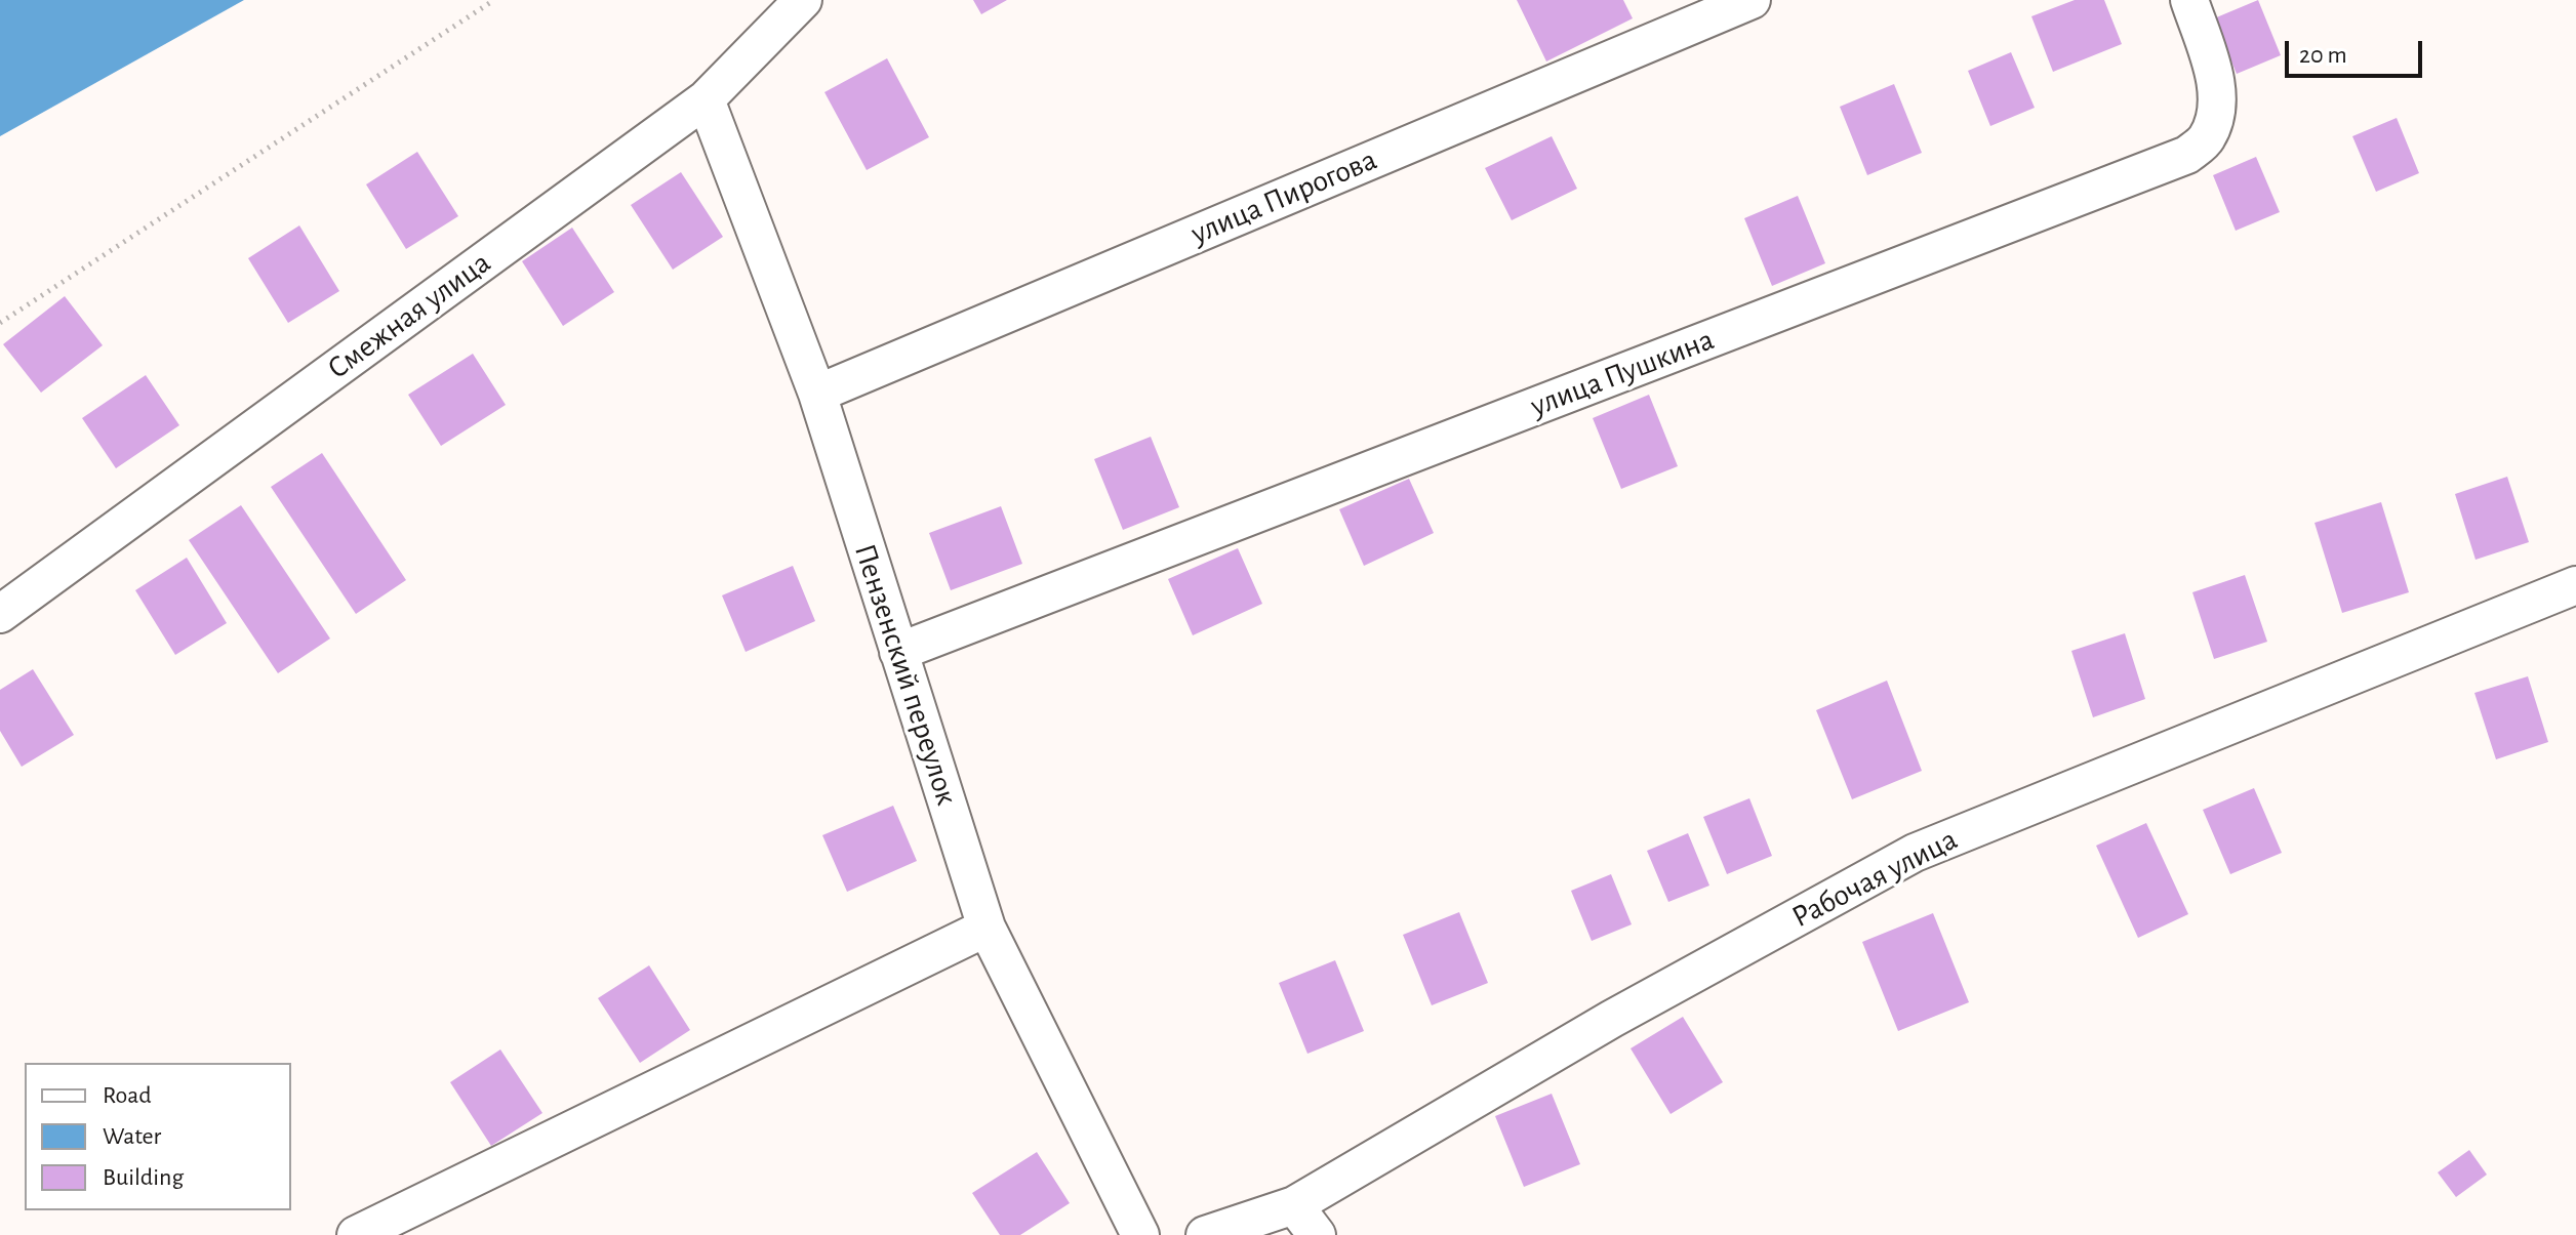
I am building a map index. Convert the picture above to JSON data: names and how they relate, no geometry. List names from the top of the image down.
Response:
{
  "streets": {
    "street": [
      "улица Пирогова",
      "Смежная улица",
      "улица Пушкина",
      "Пензенский переулок",
      "Рабочая улица"
    ]
  },
  "crossings": [
    ["улица Пирогова", "Пензенский переулок"],
    ["Смежная улица", "Пензенский переулок"],
    ["улица Пушкина", "Пензенский переулок"]
  ],
  "legend": ["Road", "Water", "Building"],
  "scale_bar": "20 m"
}
